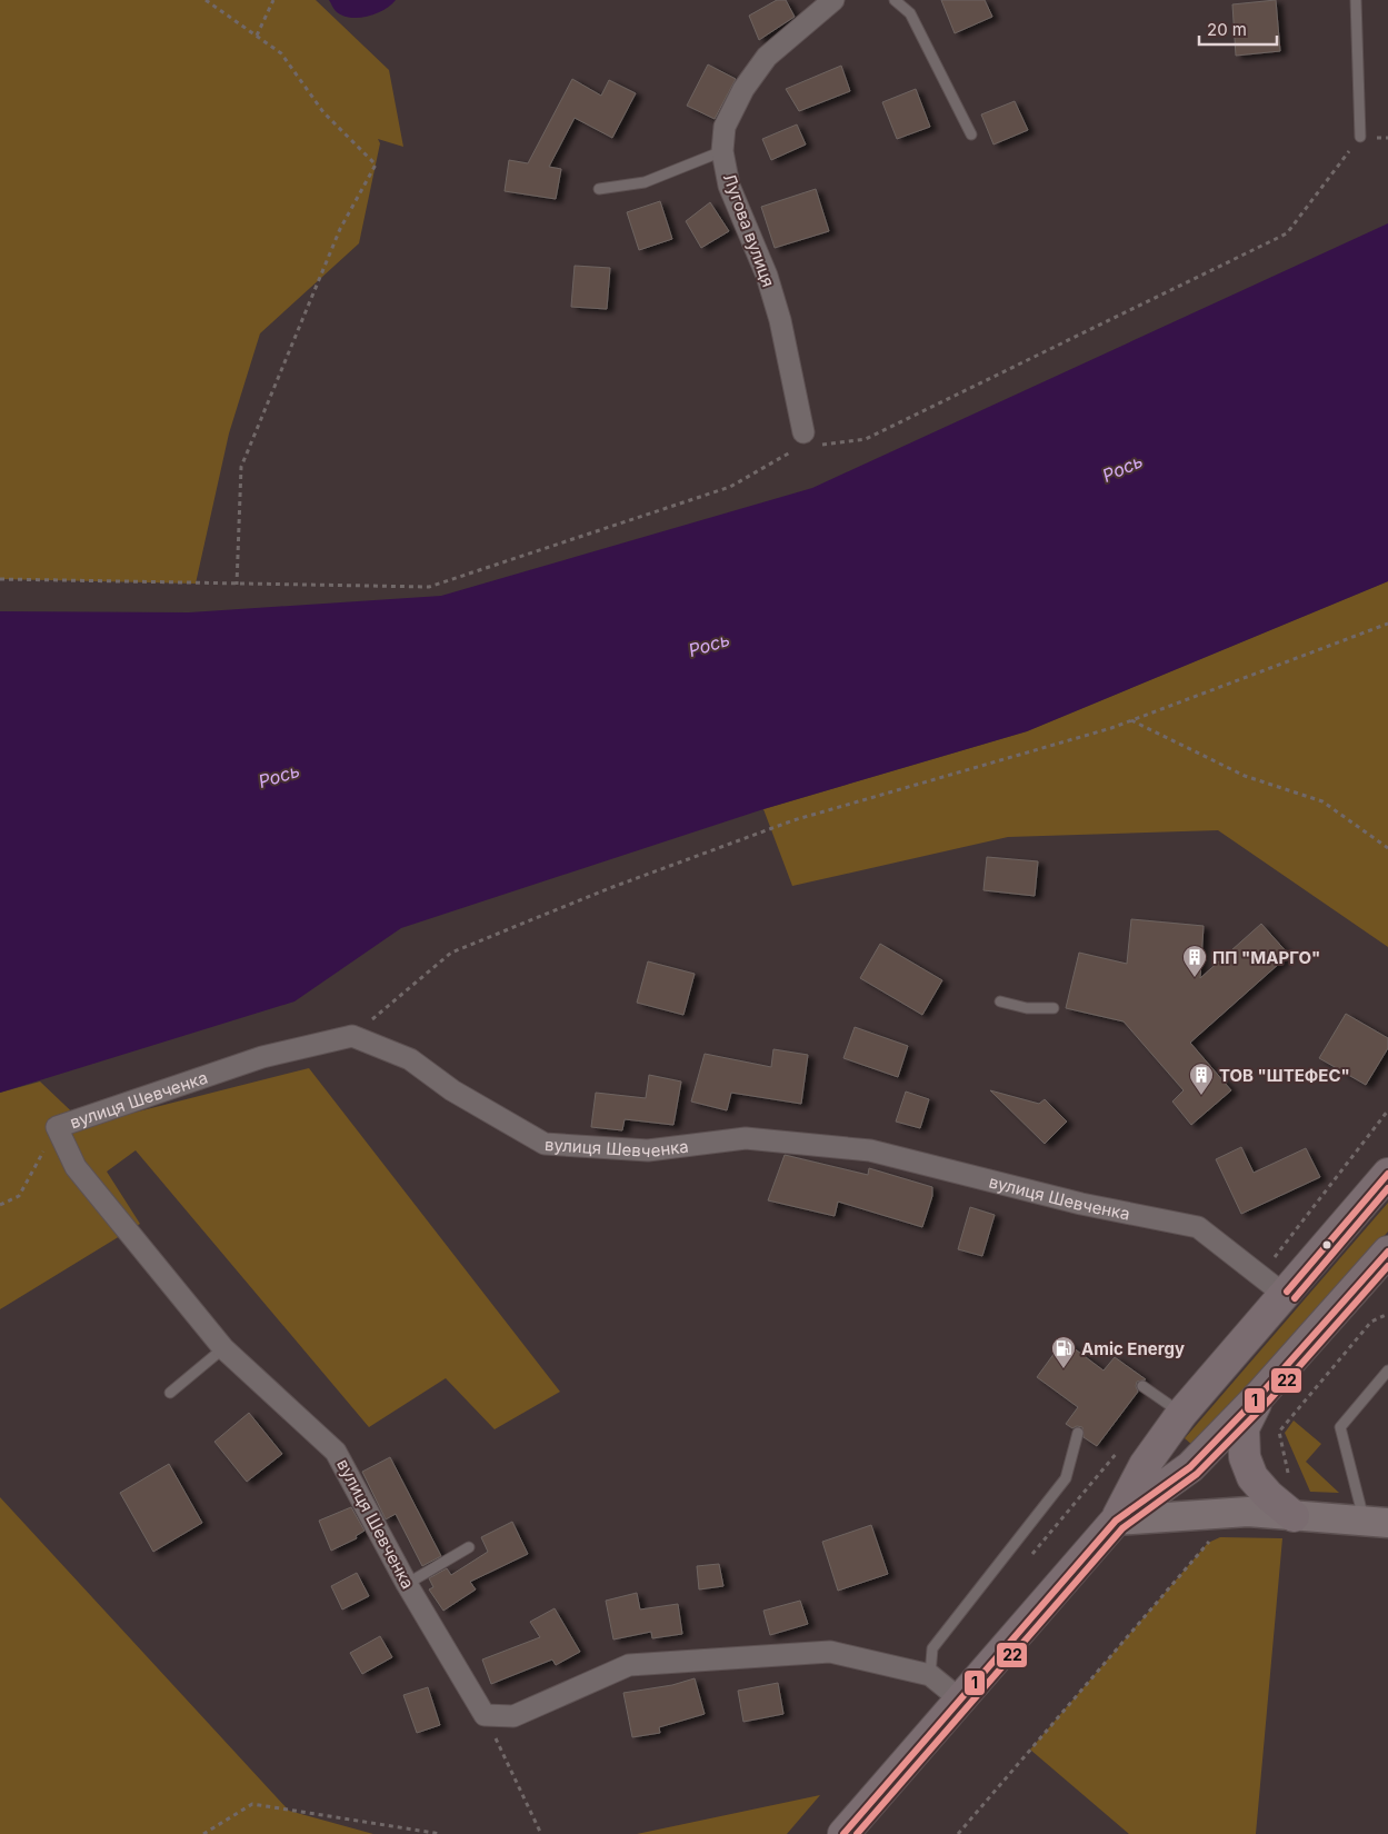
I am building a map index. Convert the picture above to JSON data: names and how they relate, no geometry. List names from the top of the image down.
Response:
{
  "streets": {
    "street": ["Лугова вулиця", "вулиця Шевченка"]
  },
  "water": ["Рось"],
  "places": {
    "building": ["ПП \"МАРГО\"", "ТОВ \"ШТЕФЕС\""],
    "fuel station": ["Amic Energy"]
  },
  "lines": ["transit line 1", "transit line 22"],
  "scale_bar": "20 m"
}
